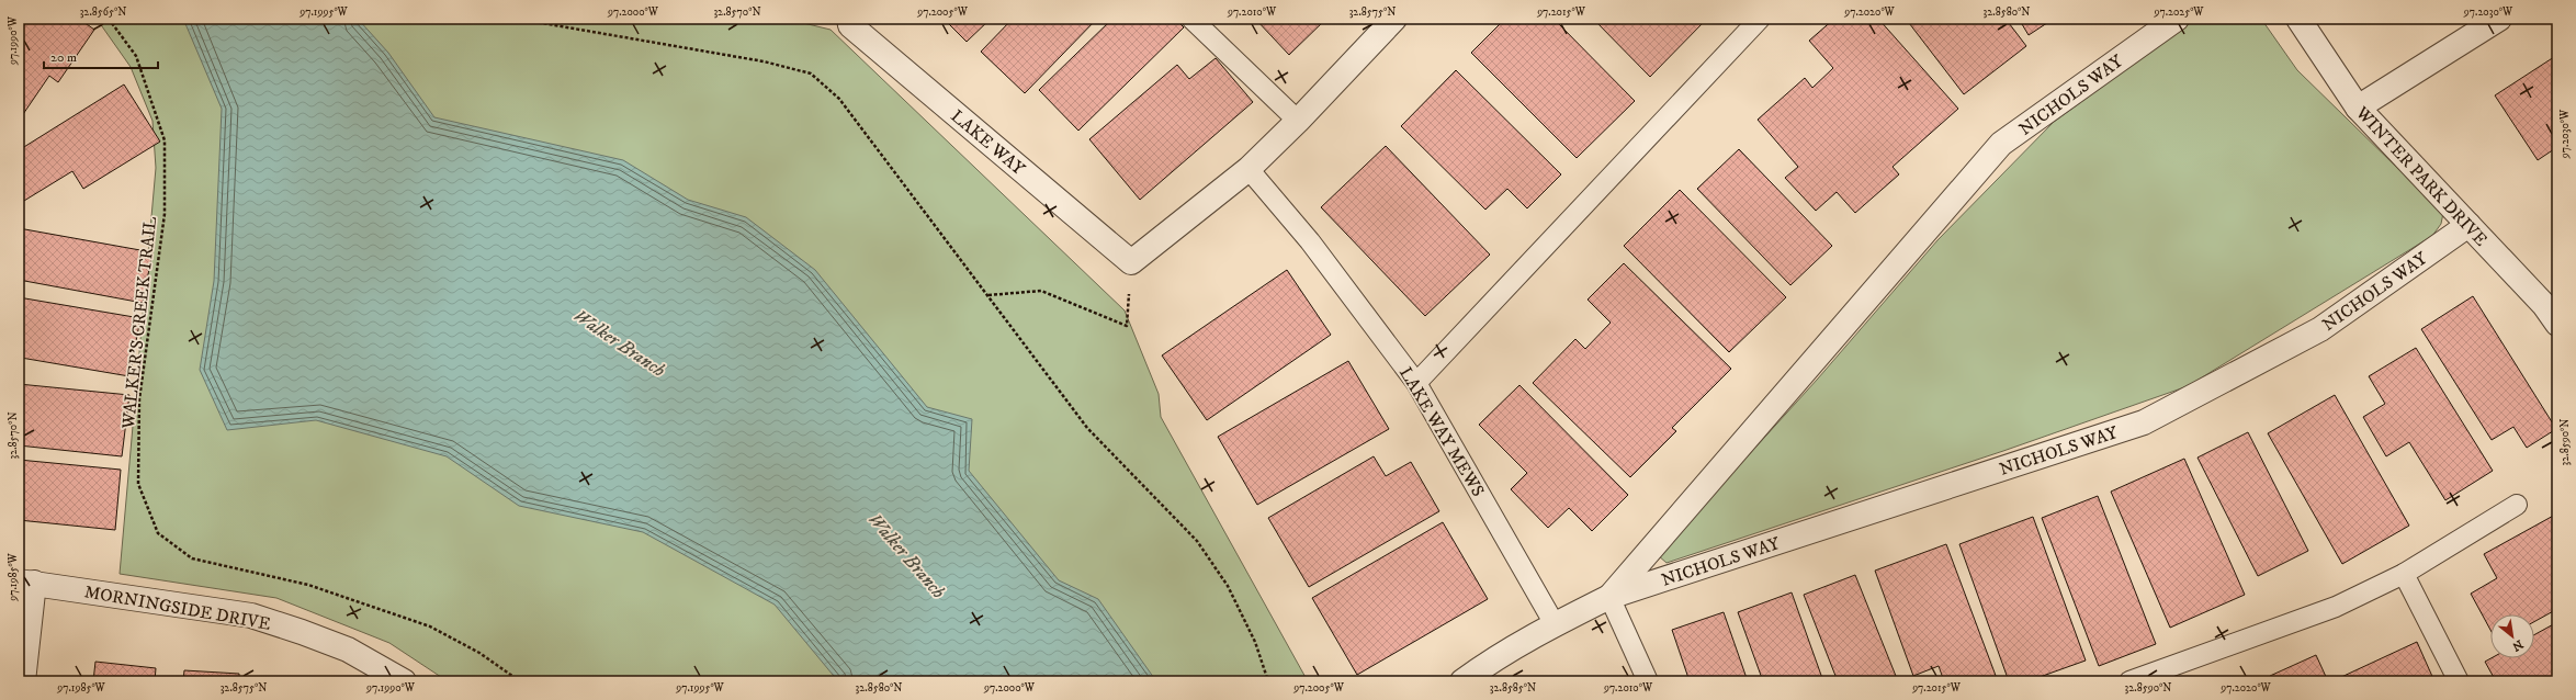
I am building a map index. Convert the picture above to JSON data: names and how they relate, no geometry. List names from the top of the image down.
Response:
{
  "streets": {
    "street": [
      "NICHOLS WAY",
      "LAKE WAY",
      "WINTER PARK DRIVE",
      "MORNINGSIDE DRIVE"
    ],
    "lane": ["LAKE WAY MEWS"],
    "path": ["WALKER'S CREEK TRAIL"]
  },
  "crossings": [
    ["NICHOLS WAY", "WINTER PARK DRIVE"],
    ["NICHOLS WAY", "LAKE WAY MEWS"]
  ],
  "water": ["Walker Branch"],
  "scale_bar": "20 m",
  "north": "bottom right",
  "coordinates": [
    "32.8565°N",
    "97.1995°W",
    "97.2000°W",
    "32.8570°N",
    "97.2005°W",
    "97.2010°W",
    "32.8575°N",
    "97.2015°W",
    "97.2020°W",
    "32.8580°N",
    "97.2025°W",
    "97.2030°W",
    "97.1990°W",
    "32.8590°N",
    "97.1985°W",
    "32.8585°N"
  ]
}
